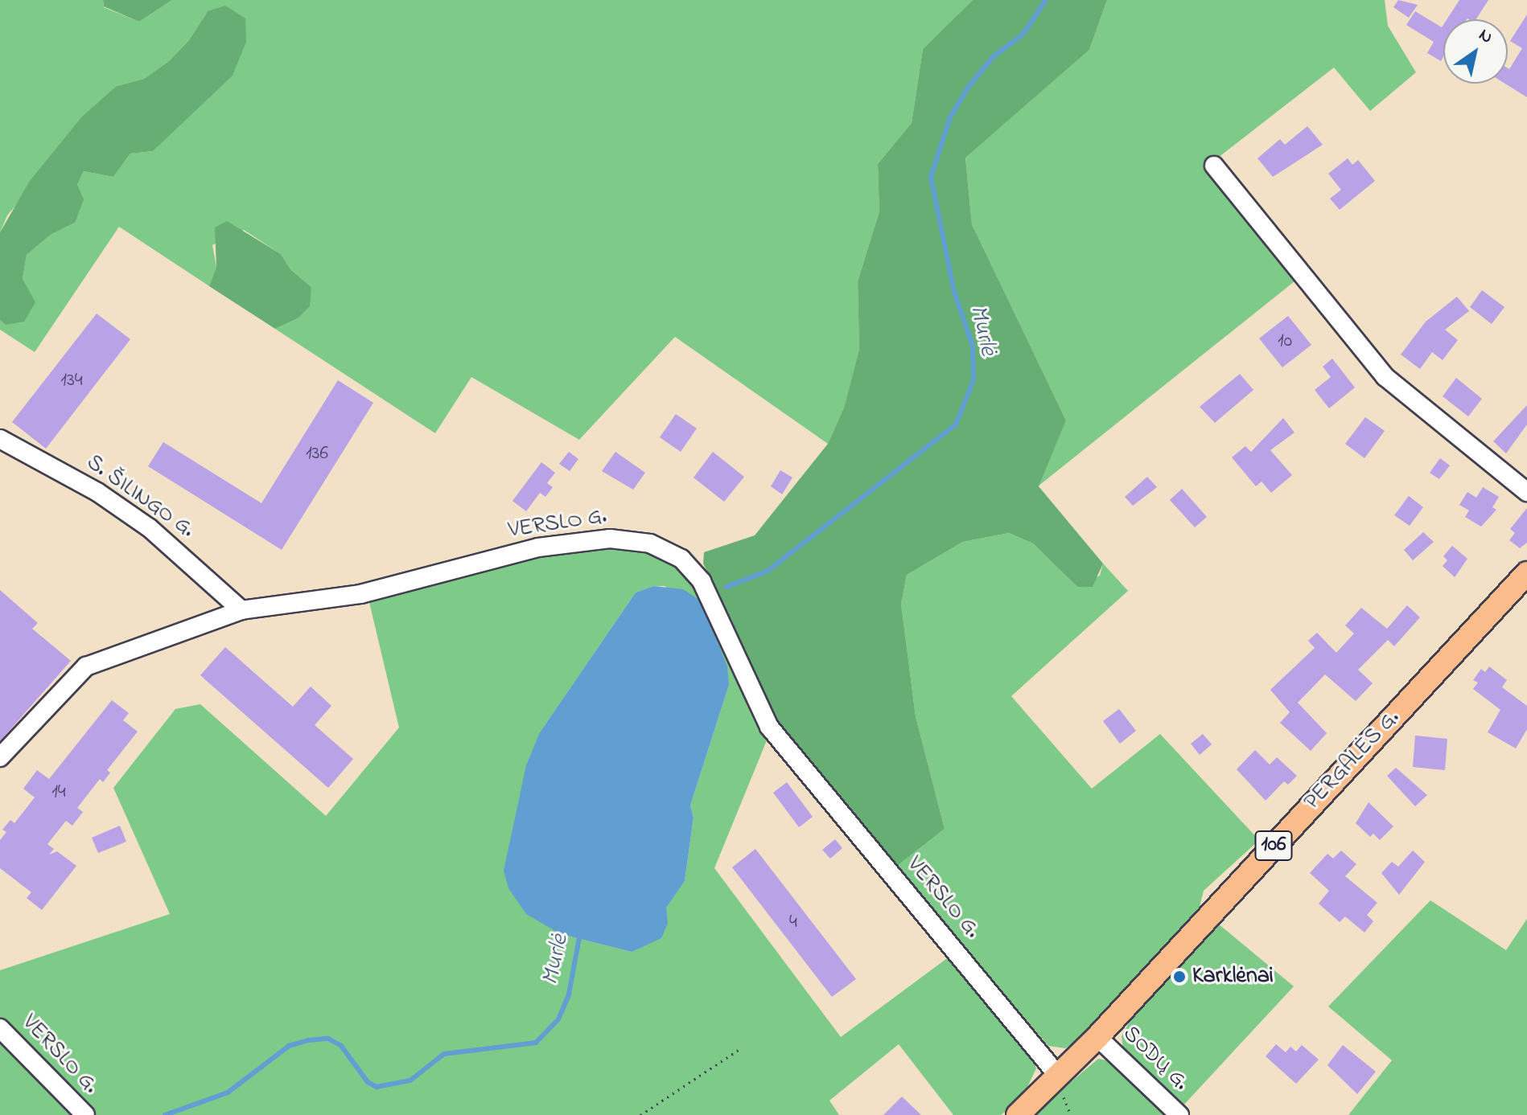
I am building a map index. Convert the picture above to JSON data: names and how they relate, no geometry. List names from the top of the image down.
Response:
{
  "streets": {
    "main road": ["PERGALĖS G.", "106"],
    "street": ["S. ŠILINGO G.", "VERSLO G.", "SODŲ G."]
  },
  "crossings": [
    ["S. ŠILINGO G.", "VERSLO G."],
    ["VERSLO G.", "PERGALĖS G."],
    ["PERGALĖS G.", "SODŲ G."]
  ],
  "water": ["Murlė"],
  "places": ["Karklėnai"],
  "house_numbers": [
    "10",
    "134",
    "136",
    "14",
    "4"
  ],
  "north": "top right"
}
